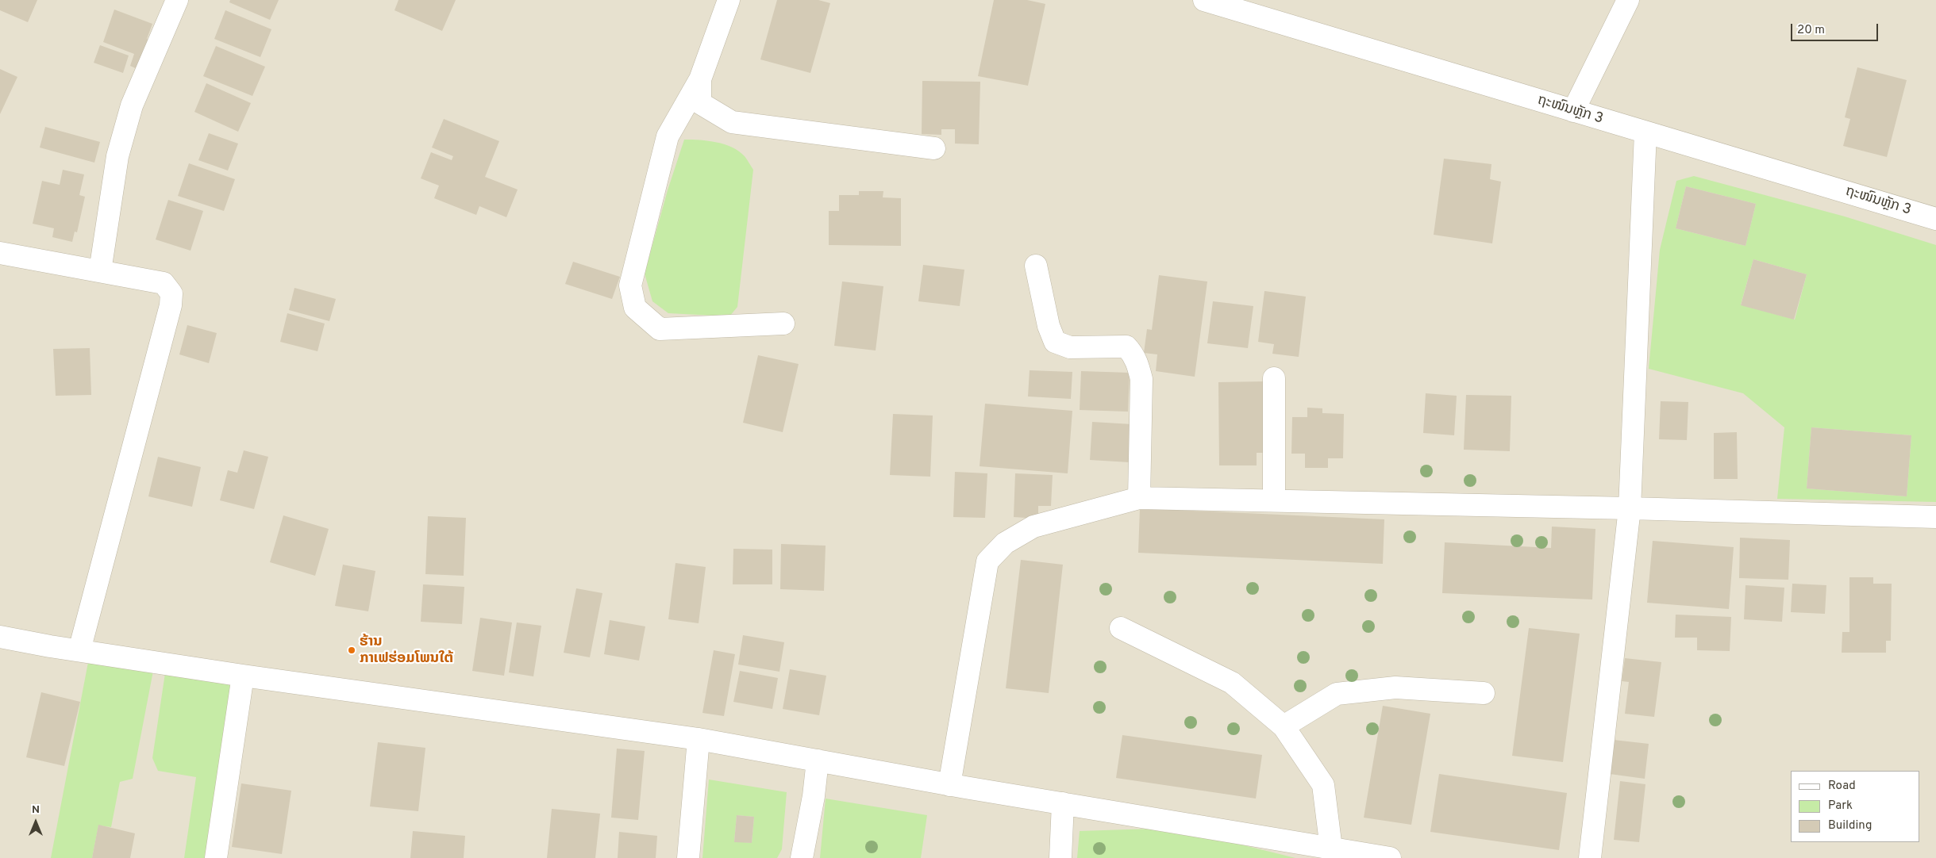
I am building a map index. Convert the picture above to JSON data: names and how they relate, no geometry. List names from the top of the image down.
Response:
{
  "streets": {
    "street": ["ຖະໜົນຫຼັກ 3"]
  },
  "places": ["ຮ້ານ ກາເຟຮ່ອມໂພນໃຕ້"],
  "legend": ["Road", "Park", "Building"],
  "scale_bar": "20 m",
  "north": "top"
}
